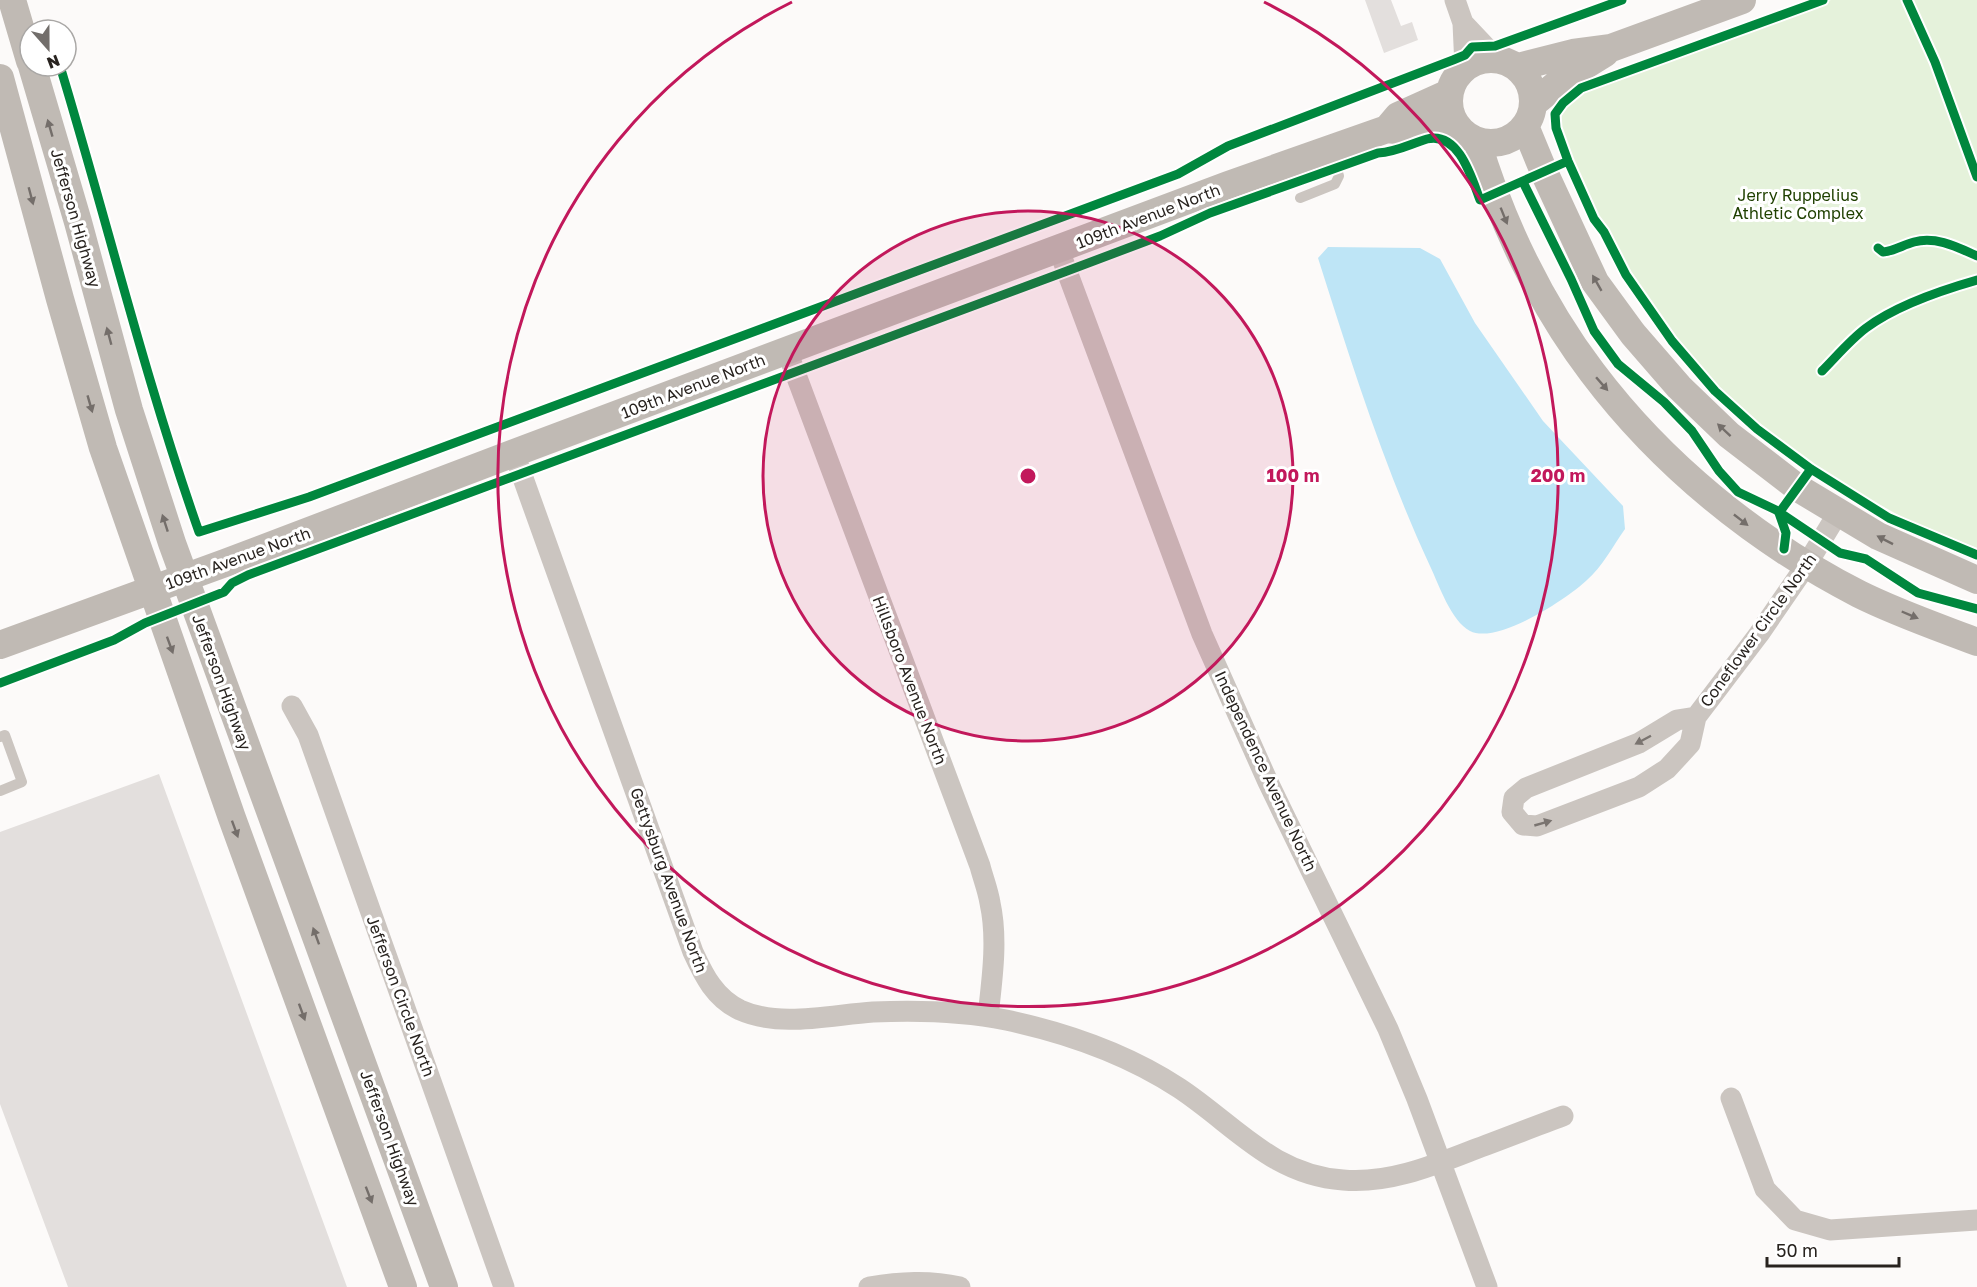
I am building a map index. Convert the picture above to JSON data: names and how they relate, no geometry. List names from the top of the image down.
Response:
{
  "streets": {
    "street": [
      "109th Avenue North",
      "Jefferson Highway",
      "Coneflower Circle North",
      "Hillsboro Avenue North",
      "Independence Avenue North",
      "Gettysburg Avenue North",
      "Jefferson Circle North"
    ]
  },
  "crossings": [
    ["109th Avenue North", "Jefferson Highway"],
    ["109th Avenue North", "Hillsboro Avenue North"],
    ["109th Avenue North", "Independence Avenue North"],
    ["109th Avenue North", "Gettysburg Avenue North"],
    ["Hillsboro Avenue North", "Gettysburg Avenue North"],
    ["Independence Avenue North", "Gettysburg Avenue North"]
  ],
  "parks": ["Jerry Ruppelius Athletic Complex"],
  "scale_bar": "50 m",
  "north": "bottom",
  "rings": ["100 m", "200 m"]
}
